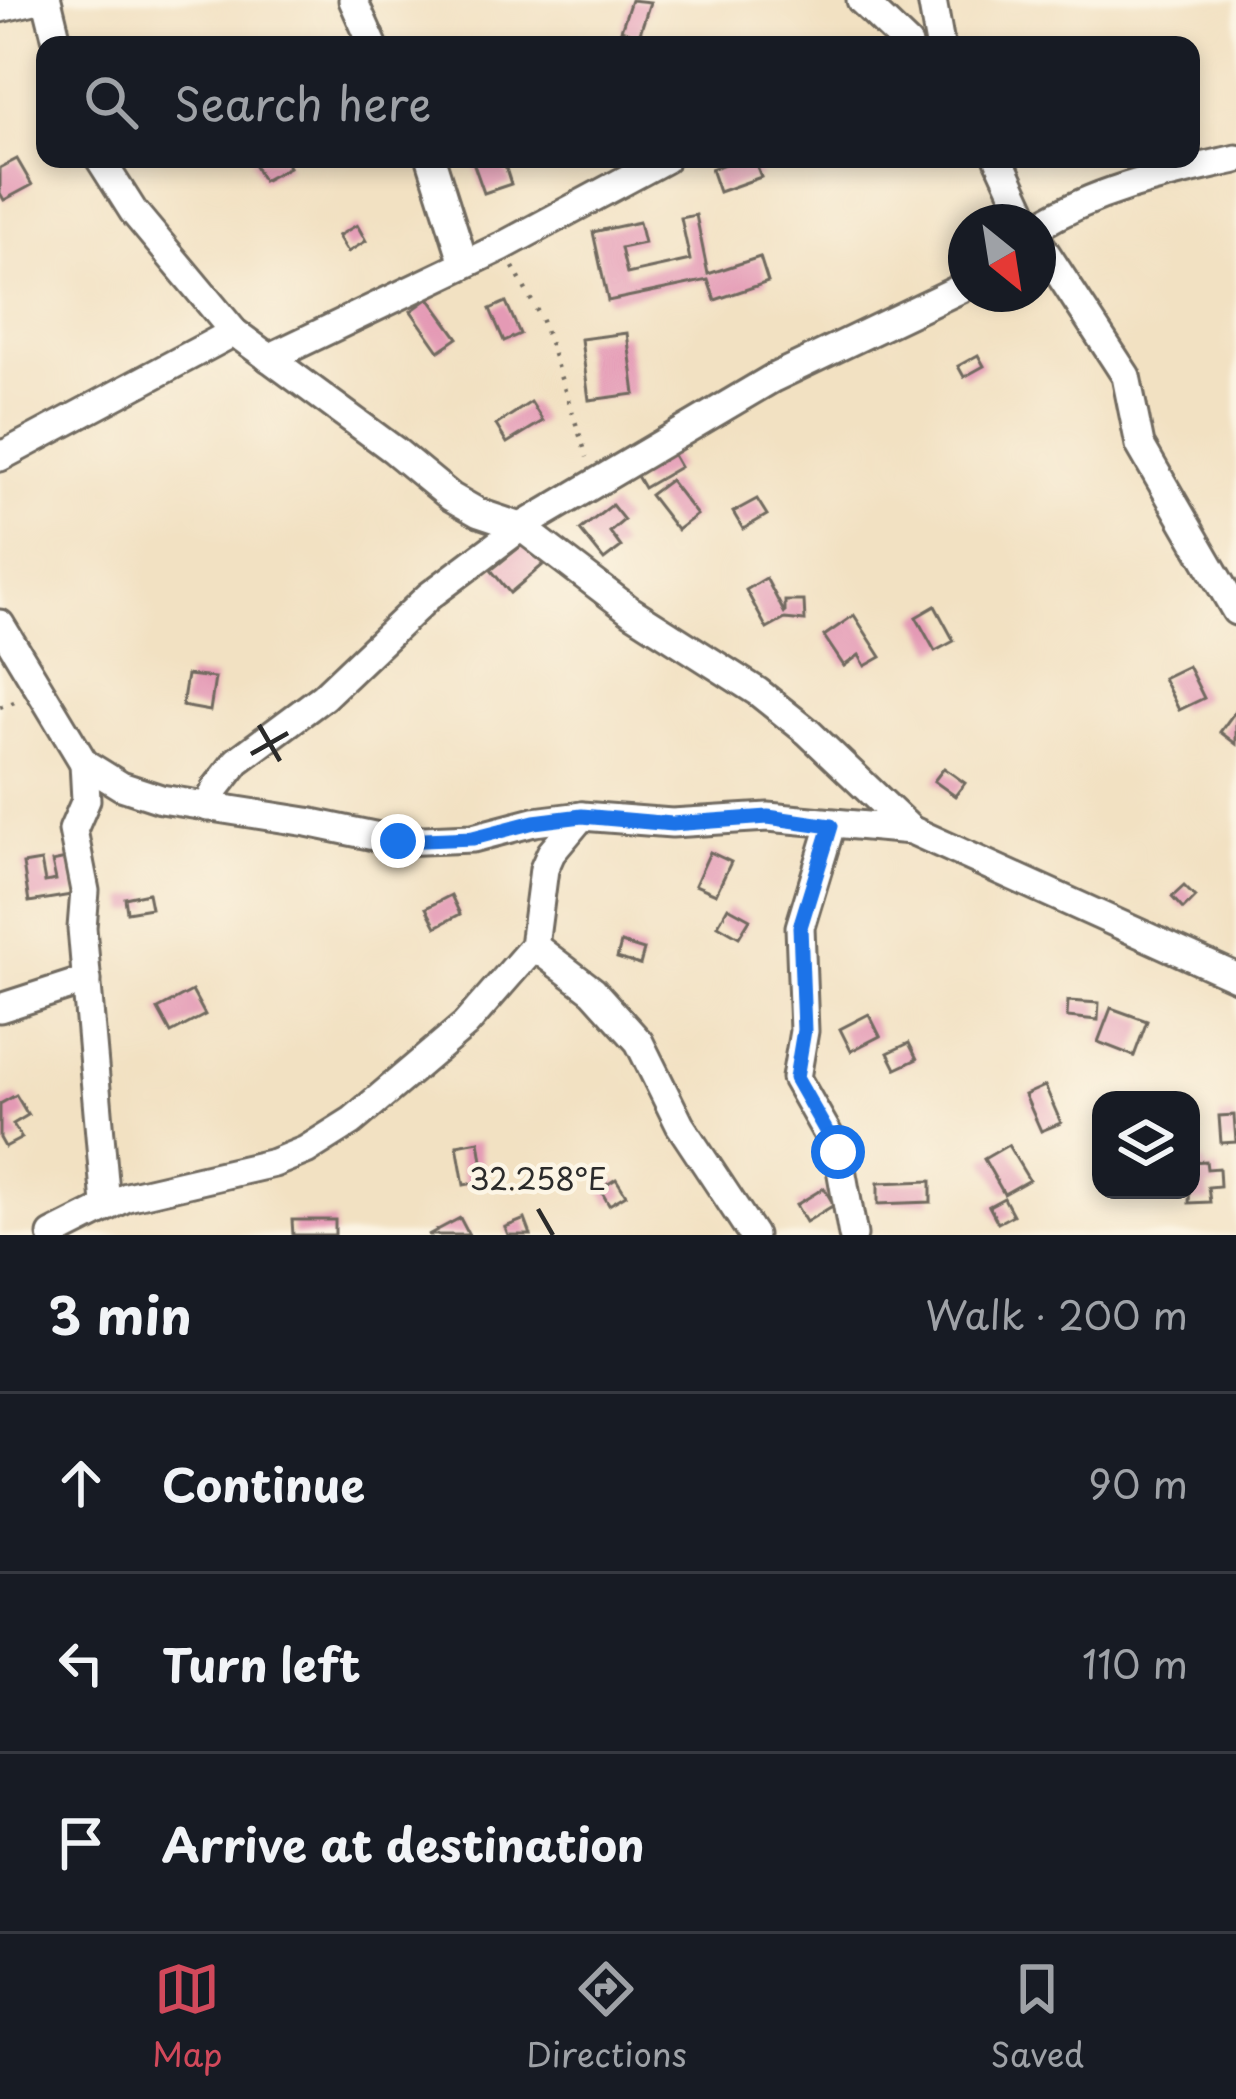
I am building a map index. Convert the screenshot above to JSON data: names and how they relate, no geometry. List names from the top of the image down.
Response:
{
  "north": "bottom right",
  "page": {
    "search": "Search here",
    "heading": ["3 min", "Walk · 200 m"],
    "list": [
      ["Continue", "90 m"],
      ["Turn left", "110 m"],
      "Arrive at destination"
    ],
    "nav": ["Map", "Directions", "Saved"]
  },
  "coordinates": ["32.258°E"]
}
